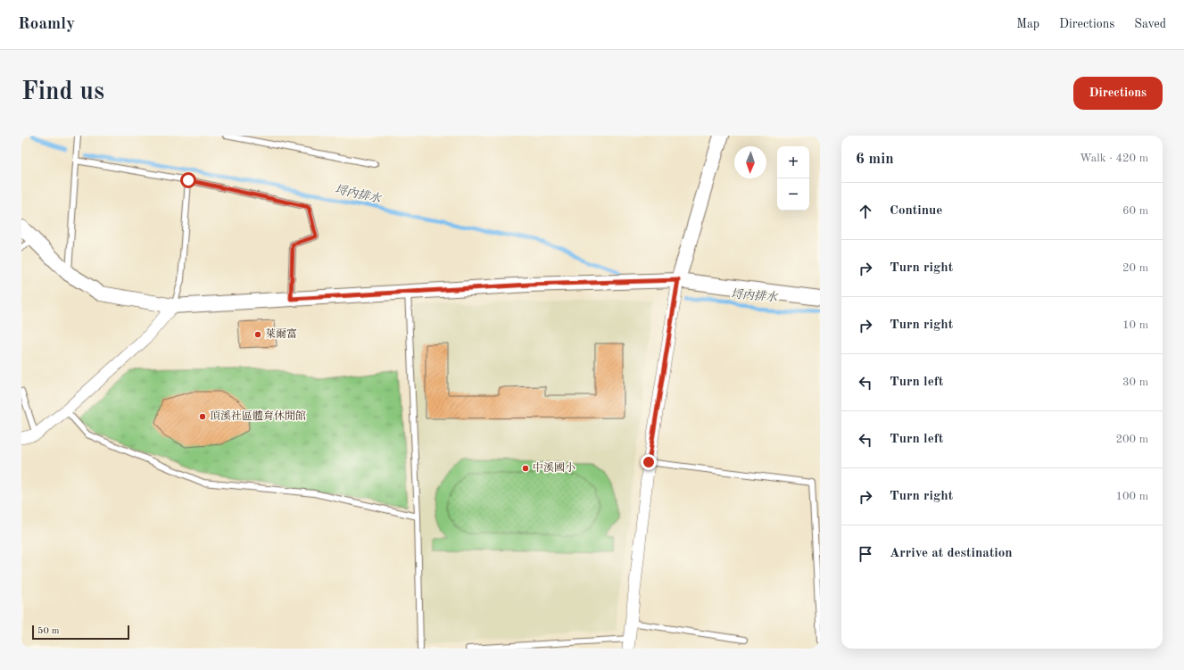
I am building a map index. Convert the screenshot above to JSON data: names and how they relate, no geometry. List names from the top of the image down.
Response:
{
  "water": ["埒內排水"],
  "places": ["萊爾富", "頂溪社區體育休閒館", "中溪國小"],
  "scale_bar": "50 m",
  "north": "bottom",
  "page": {
    "header": "Roamly",
    "nav": ["Map", "Directions", "Saved"],
    "buttons": "Directions",
    "title": "Find us",
    "heading": ["6 min", "Walk · 420 m"],
    "map_buttons": ["+", "−"],
    "list": [
      ["Continue", "60 m"],
      ["Turn right", "20 m"],
      ["Turn right", "10 m"],
      ["Turn left", "30 m"],
      ["Turn left", "200 m"],
      ["Turn right", "100 m"],
      "Arrive at destination"
    ],
    "scale": "50 m"
  }
}
